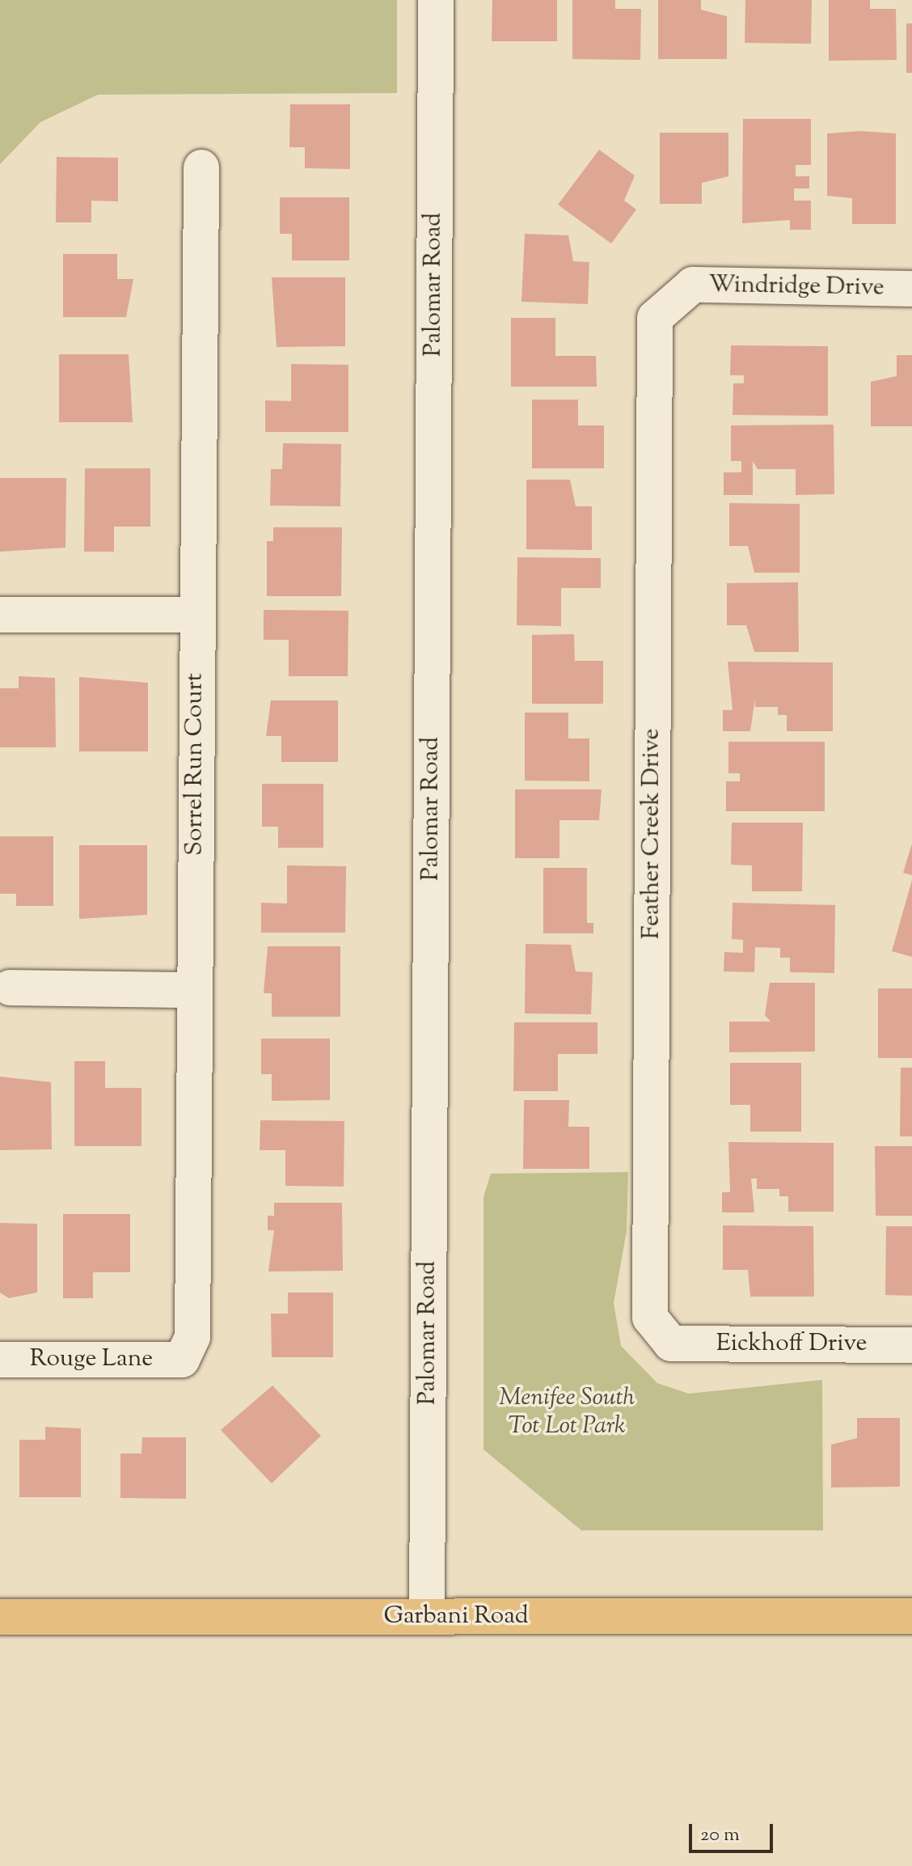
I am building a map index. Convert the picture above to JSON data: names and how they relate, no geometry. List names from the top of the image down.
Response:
{
  "streets": {
    "main road": ["Garbani Road"],
    "street": [
      "Palomar Road",
      "Windridge Drive",
      "Sorrel Run Court",
      "Feather Creek Drive",
      "Eickhoff Drive",
      "Rouge Lane"
    ]
  },
  "crossings": [
    ["Palomar Road", "Garbani Road"],
    ["Windridge Drive", "Feather Creek Drive"],
    ["Sorrel Run Court", "Rouge Lane"],
    ["Feather Creek Drive", "Eickhoff Drive"]
  ],
  "parks": ["Menifee South Tot Lot Park"],
  "scale_bar": "20 m"
}
